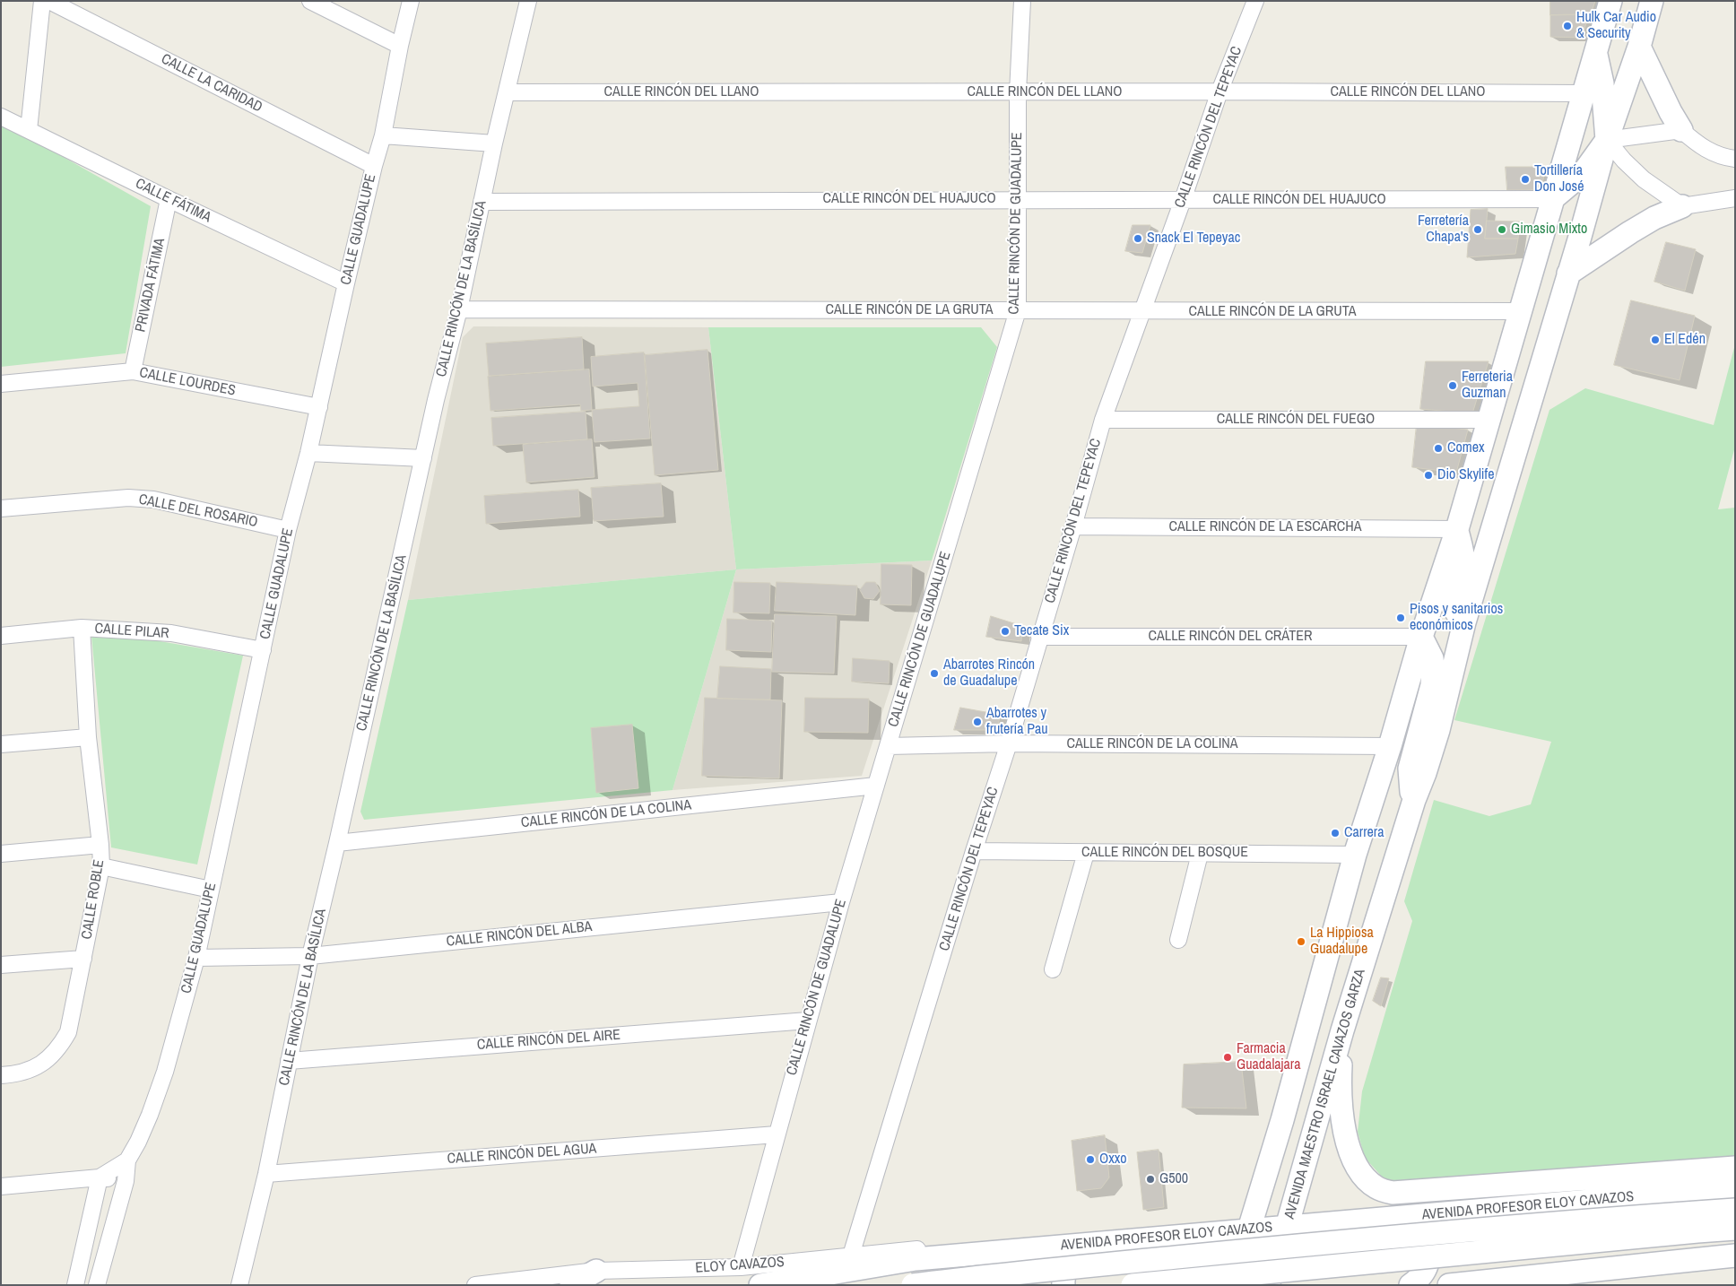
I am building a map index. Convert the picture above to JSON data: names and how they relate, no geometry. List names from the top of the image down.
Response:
{
  "streets": {
    "main road": ["AVENIDA MAESTRO ISRAEL CAVAZOS GARZA", "AVENIDA PROFESOR ELOY CAVAZOS"],
    "street": [
      "CALLE LA CARIDAD",
      "CALLE RINCÓN DEL LLANO",
      "CALLE RINCÓN DEL TEPEYAC",
      "CALLE RINCÓN DEL HUAJUCO",
      "CALLE FÁTIMA",
      "CALLE RINCÓN DE GUADALUPE",
      "CALLE GUADALUPE",
      "PRIVADA FÁTIMA",
      "CALLE RINCÓN DE LA BASÍLICA",
      "CALLE RINCÓN DE LA GRUTA",
      "CALLE LOURDES",
      "CALLE RINCÓN DEL FUEGO",
      "CALLE DEL ROSARIO",
      "CALLE RINCÓN DE LA ESCARCHA",
      "CALLE PILAR",
      "CALLE RINCÓN DEL CRÁTER",
      "CALLE RINCÓN DE LA COLINA",
      "CALLE RINCÓN DEL BOSQUE",
      "CALLE ROBLE",
      "CALLE RINCÓN DEL ALBA",
      "CALLE RINCÓN DEL AIRE",
      "CALLE RINCÓN DEL AGUA",
      "ELOY CAVAZOS"
    ]
  },
  "crossings": [
    ["CALLE LA CARIDAD", "CALLE GUADALUPE"],
    ["CALLE RINCÓN DEL LLANO", "CALLE RINCÓN DEL TEPEYAC"],
    ["CALLE RINCÓN DEL LLANO", "CALLE RINCÓN DE GUADALUPE"],
    ["CALLE RINCÓN DEL LLANO", "CALLE RINCÓN DE LA BASÍLICA"],
    ["CALLE RINCÓN DEL TEPEYAC", "CALLE RINCÓN DEL HUAJUCO"],
    ["CALLE RINCÓN DEL TEPEYAC", "CALLE RINCÓN DE LA GRUTA"],
    ["CALLE RINCÓN DEL TEPEYAC", "CALLE RINCÓN DEL FUEGO"],
    ["CALLE RINCÓN DEL TEPEYAC", "CALLE RINCÓN DE LA ESCARCHA"],
    ["CALLE RINCÓN DEL TEPEYAC", "CALLE RINCÓN DEL CRÁTER"],
    ["CALLE RINCÓN DEL TEPEYAC", "CALLE RINCÓN DE LA COLINA"],
    ["CALLE RINCÓN DEL TEPEYAC", "CALLE RINCÓN DEL BOSQUE"],
    ["CALLE RINCÓN DEL TEPEYAC", "ELOY CAVAZOS"],
    ["CALLE RINCÓN DEL HUAJUCO", "CALLE RINCÓN DE GUADALUPE"],
    ["CALLE RINCÓN DEL HUAJUCO", "CALLE RINCÓN DE LA BASÍLICA"],
    ["CALLE FÁTIMA", "CALLE GUADALUPE"],
    ["CALLE FÁTIMA", "PRIVADA FÁTIMA"],
    ["CALLE RINCÓN DE GUADALUPE", "CALLE RINCÓN DE LA GRUTA"],
    ["CALLE RINCÓN DE GUADALUPE", "CALLE RINCÓN DE LA COLINA"],
    ["CALLE RINCÓN DE GUADALUPE", "CALLE RINCÓN DEL ALBA"],
    ["CALLE RINCÓN DE GUADALUPE", "CALLE RINCÓN DEL AIRE"],
    ["CALLE RINCÓN DE GUADALUPE", "CALLE RINCÓN DEL AGUA"],
    ["CALLE RINCÓN DE GUADALUPE", "ELOY CAVAZOS"],
    ["CALLE GUADALUPE", "CALLE LOURDES"],
    ["CALLE GUADALUPE", "CALLE DEL ROSARIO"],
    ["CALLE GUADALUPE", "CALLE PILAR"],
    ["CALLE GUADALUPE", "CALLE RINCÓN DEL ALBA"],
    ["PRIVADA FÁTIMA", "CALLE LOURDES"],
    ["CALLE RINCÓN DE LA BASÍLICA", "CALLE RINCÓN DE LA GRUTA"],
    ["CALLE RINCÓN DE LA BASÍLICA", "CALLE RINCÓN DE LA COLINA"],
    ["CALLE RINCÓN DE LA BASÍLICA", "CALLE RINCÓN DEL ALBA"],
    ["CALLE RINCÓN DE LA BASÍLICA", "CALLE RINCÓN DEL AIRE"],
    ["CALLE RINCÓN DE LA BASÍLICA", "CALLE RINCÓN DEL AGUA"],
    ["CALLE PILAR", "CALLE ROBLE"],
    ["AVENIDA MAESTRO ISRAEL CAVAZOS GARZA", "AVENIDA PROFESOR ELOY CAVAZOS"],
    ["AVENIDA PROFESOR ELOY CAVAZOS", "ELOY CAVAZOS"]
  ],
  "places": [
    "Hulk Car Audio & Security",
    "Tortillería Don José",
    "Ferretería Chapa's",
    "Gimasio Mixto",
    "Snack El Tepeyac",
    "El Edén",
    "Ferreteria Guzman",
    "Comex",
    "Dio Skylife",
    "Pisos y sanitarios económicos",
    "Tecate Six",
    "Abarrotes Rincón de Guadalupe",
    "Abarrotes y frutería Pau",
    "Carrera",
    "La Hippiosa Guadalupe",
    "Farmacia Guadalajara",
    "Oxxo",
    "G500"
  ]
}
